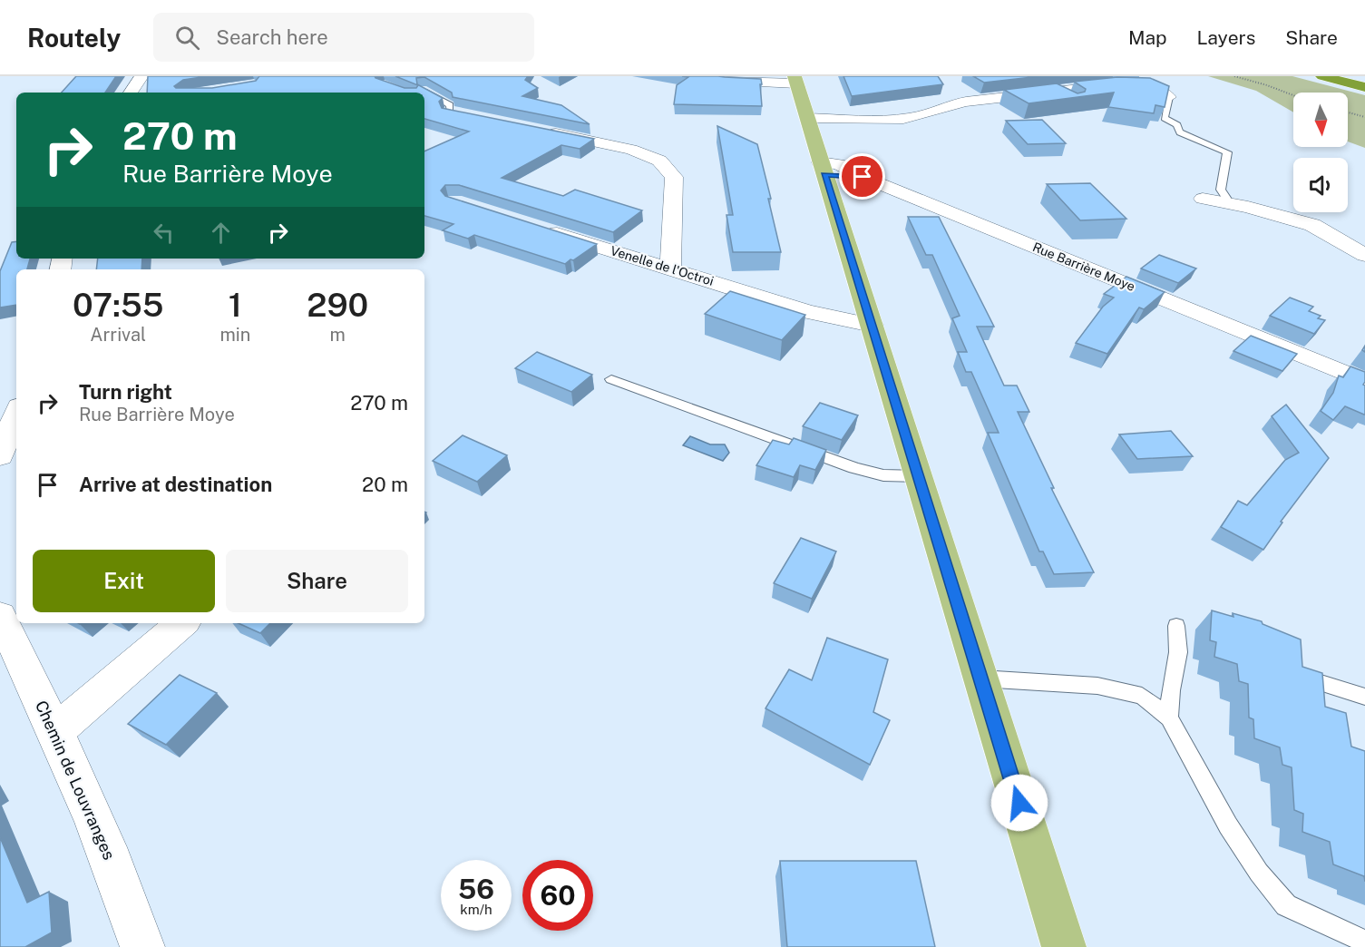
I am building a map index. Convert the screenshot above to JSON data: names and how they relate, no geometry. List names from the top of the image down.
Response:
{
  "streets": {
    "street": ["Venelle de l'Octroi", "Rue Barrière Moye", "Chemin de Louvranges"]
  },
  "north": "bottom",
  "page": {
    "header": "Routely",
    "search": "Search here",
    "nav": ["Map", "Layers", "Share"],
    "turn": ["270 m", "Rue Barrière Moye"],
    "eta": [
      "07:55",
      "Arrival",
      "1",
      "min",
      "290",
      "m"
    ],
    "list": [
      {
        "name": "Turn right",
        "note": "Rue Barrière Moye",
        "value": "270 m"
      },
      {
        "name": "Arrive at destination",
        "value": "20 m"
      }
    ],
    "buttons": ["Exit", "Share"],
    "speed": "56 km/h",
    "limit": "60"
  }
}
